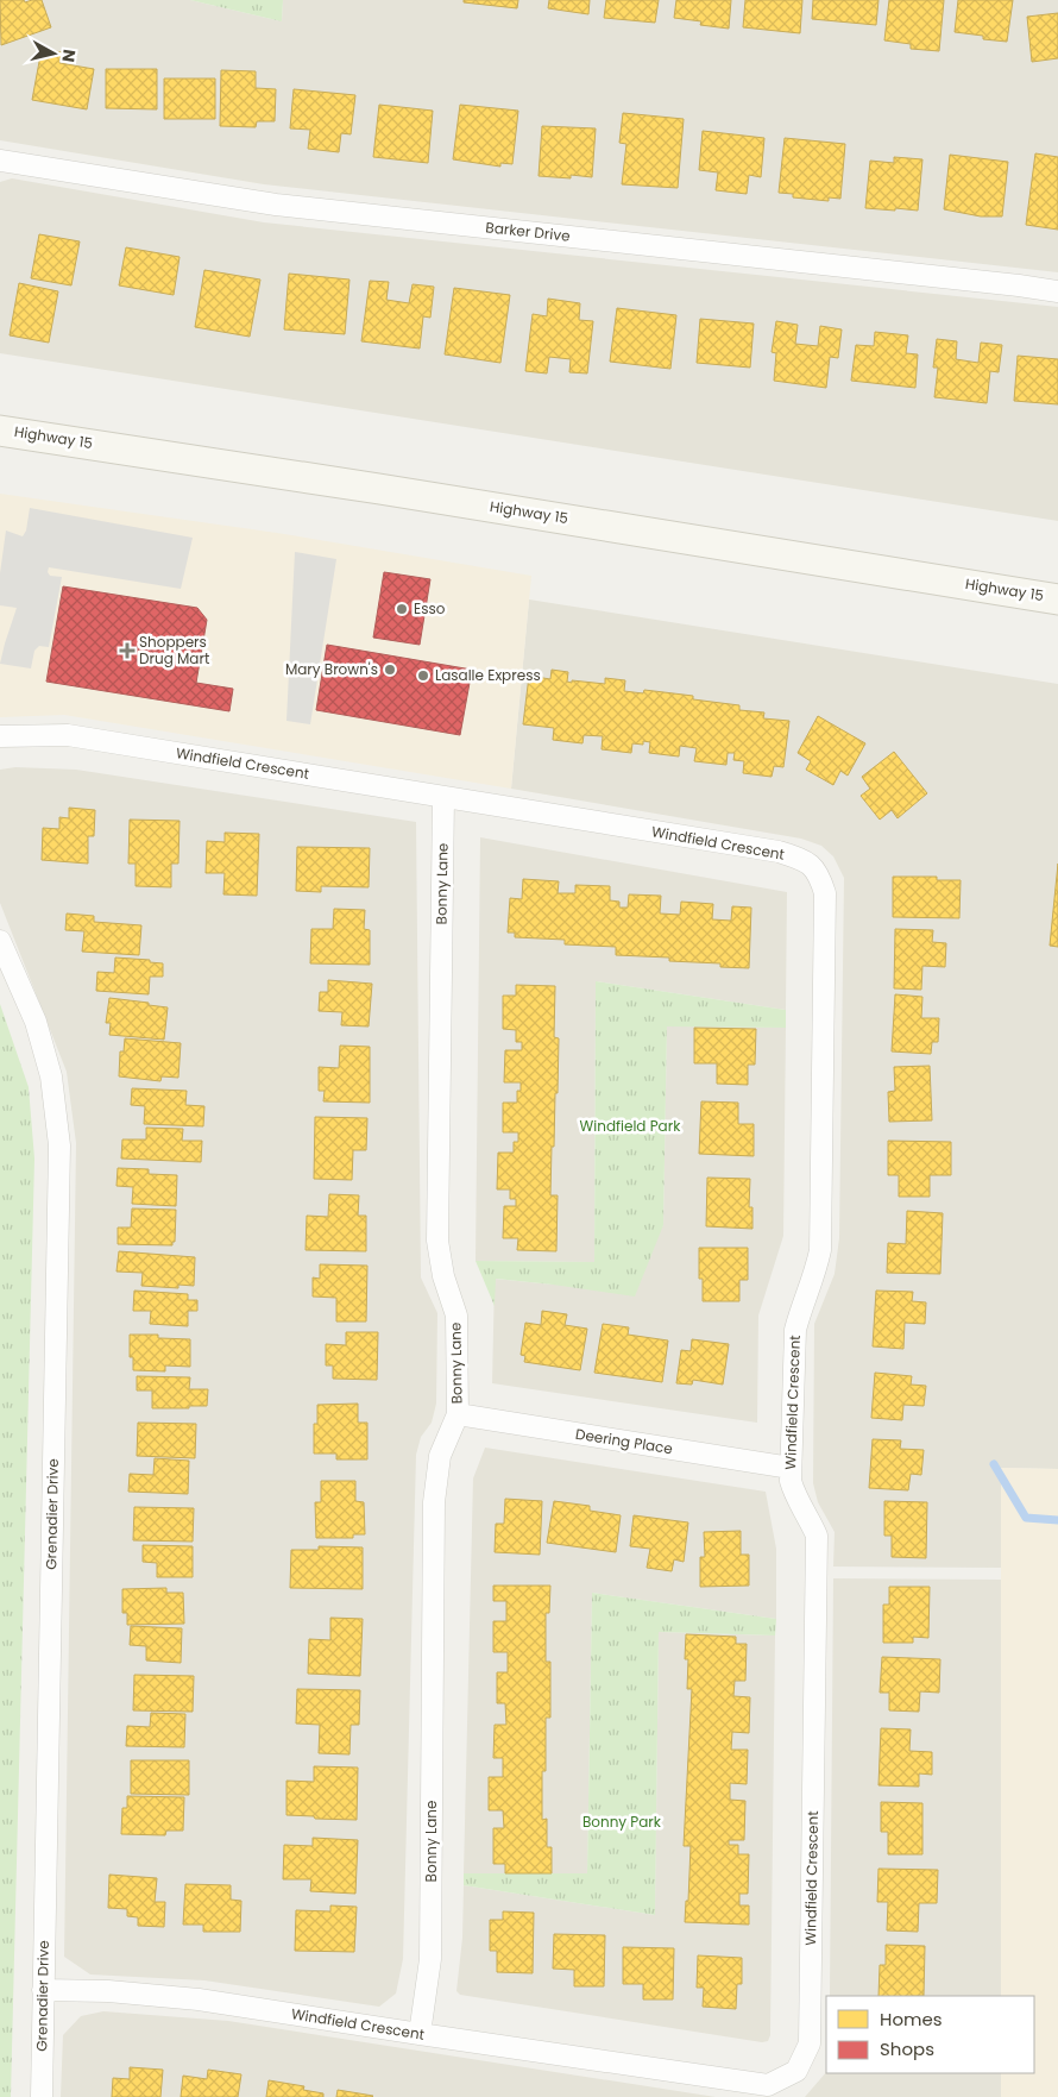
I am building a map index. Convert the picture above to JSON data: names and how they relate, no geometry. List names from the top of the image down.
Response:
{
  "streets": {
    "main road": ["Highway 15"],
    "street": [
      "Barker Drive",
      "Windfield Crescent",
      "Bonny Lane",
      "Deering Place",
      "Grenadier Drive"
    ]
  },
  "crossings": [
    ["Windfield Crescent", "Bonny Lane"],
    ["Windfield Crescent", "Deering Place"],
    ["Windfield Crescent", "Grenadier Drive"],
    ["Bonny Lane", "Deering Place"]
  ],
  "parks": ["Windfield Park", "Bonny Park"],
  "places": {
    "other": ["Esso", "Mary Brown's", "Lasalle Express"],
    "health": ["Shoppers Drug Mart"]
  },
  "legend": ["Homes", "Shops"],
  "north": "right"
}
